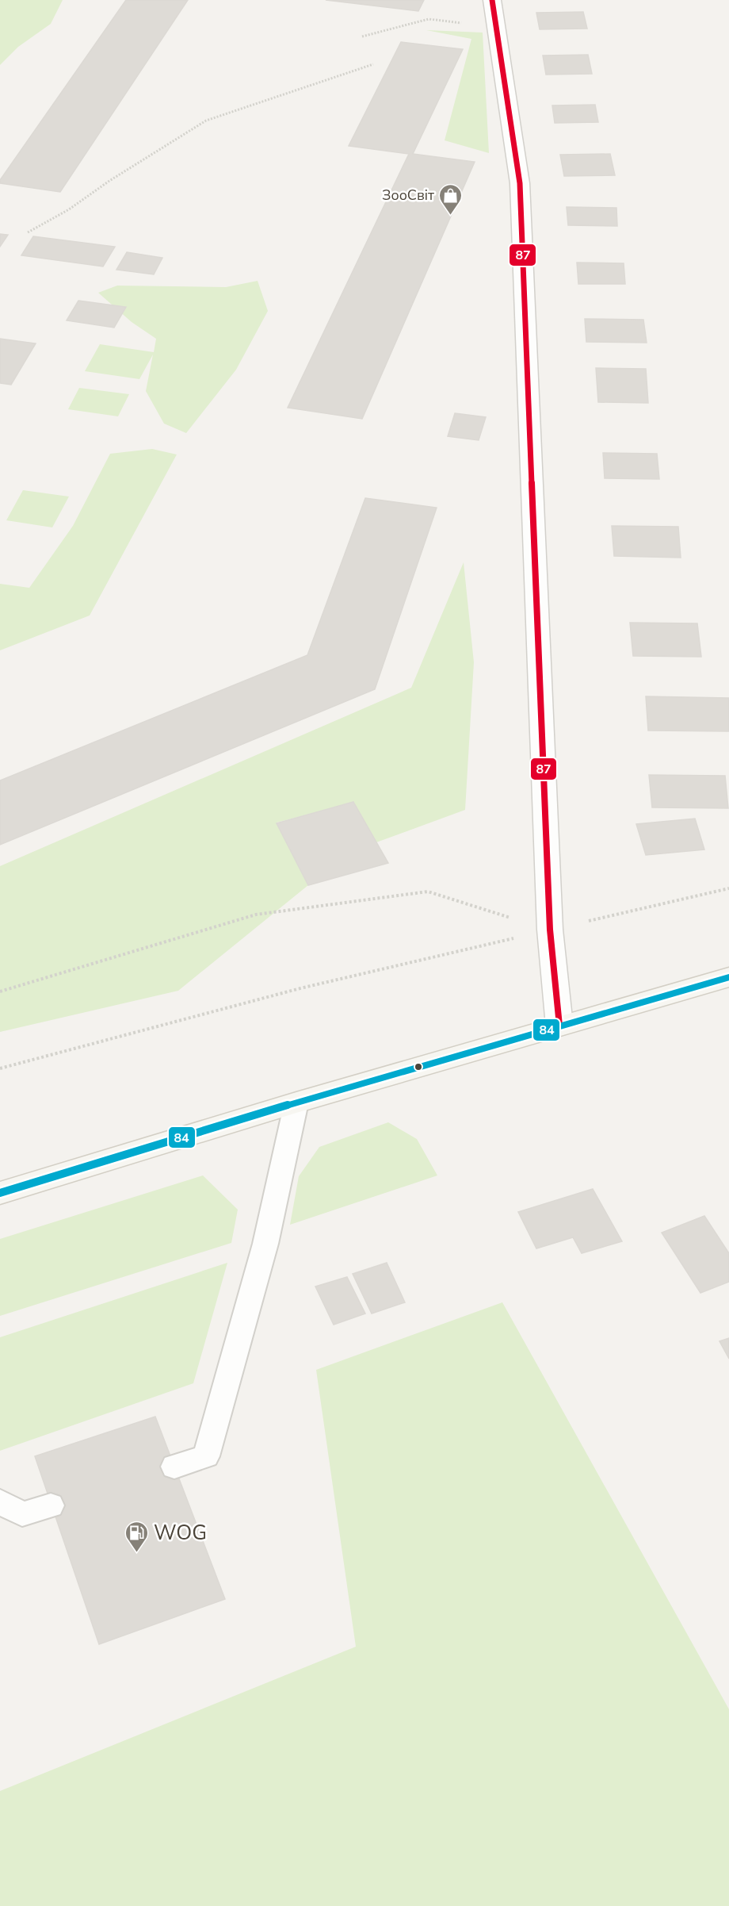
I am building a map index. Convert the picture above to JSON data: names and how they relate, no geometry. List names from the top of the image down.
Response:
{
  "places": {
    "shop": ["ЗооСвiт"],
    "fuel station": ["WOG"]
  },
  "lines": ["transit line 87", "transit line 84"]
}
